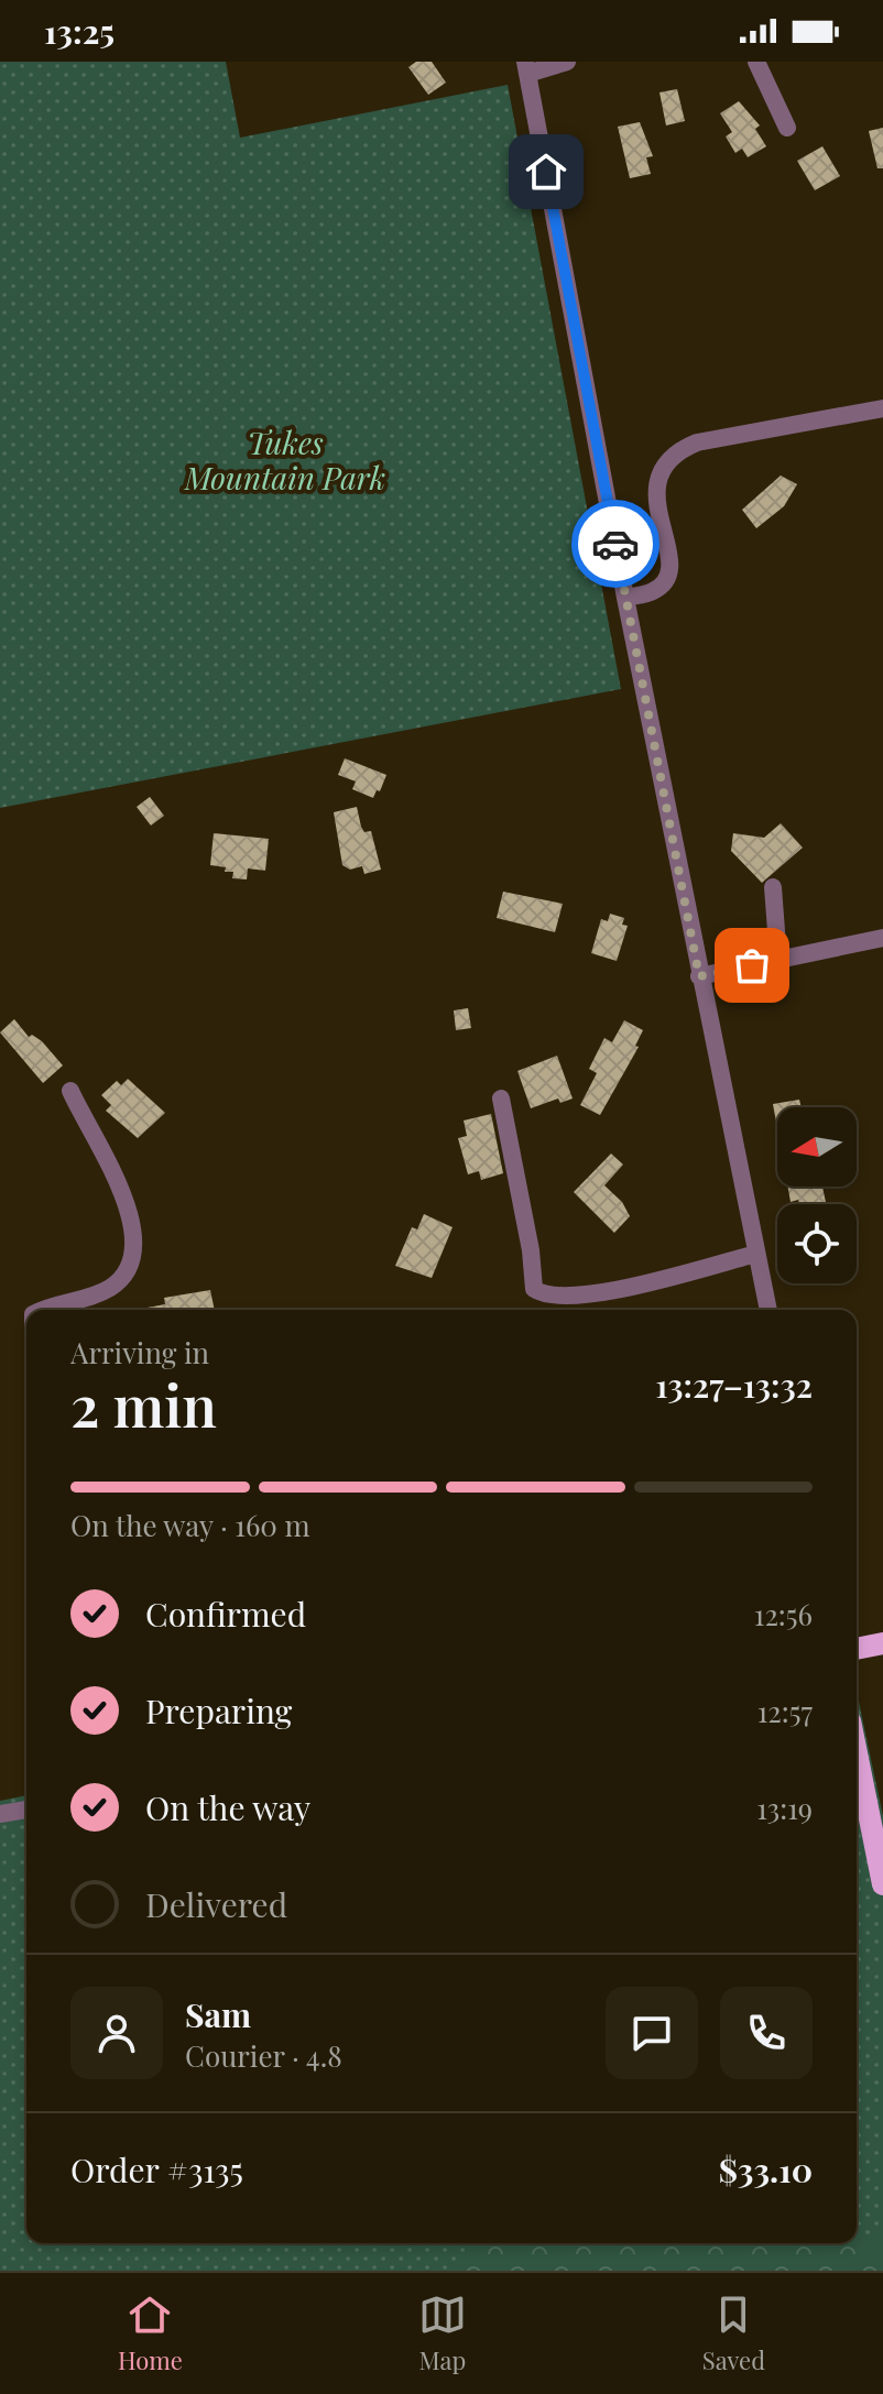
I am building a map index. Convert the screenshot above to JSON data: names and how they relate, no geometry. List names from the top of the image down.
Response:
{
  "parks": ["Tukes Mountain Park"],
  "north": "left",
  "page": {
    "status": "13:25",
    "heading": ["2 min", "Arriving in", "13:27–13:32"],
    "panel": [
      "Sam",
      "Courier · 4.8",
      "Order #3135",
      "$33.10"
    ],
    "bar": "On the way · 160 m",
    "list": [
      ["Confirmed", "12:56"],
      ["Preparing", "12:57"],
      ["On the way", "13:19"],
      "Delivered"
    ],
    "tabs": ["Home", "Map", "Saved"]
  }
}
